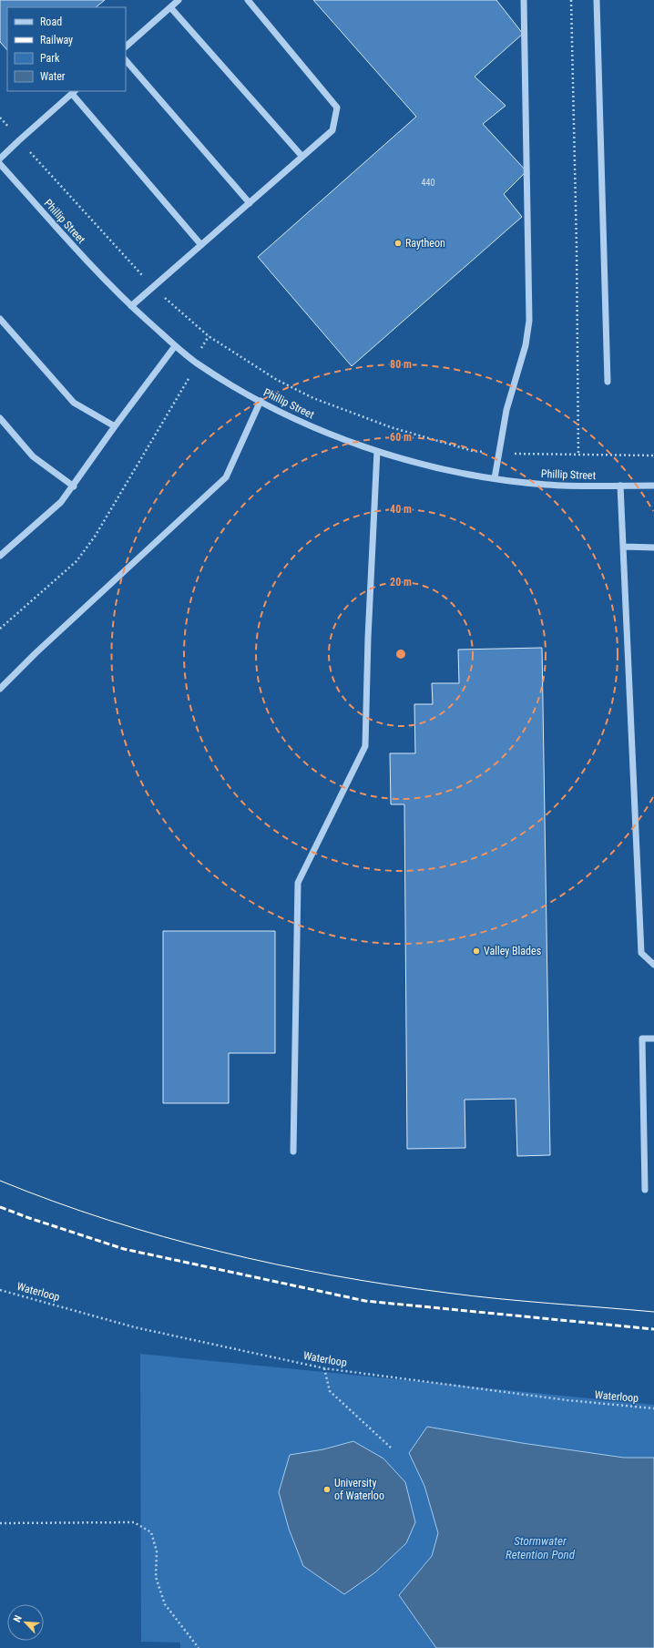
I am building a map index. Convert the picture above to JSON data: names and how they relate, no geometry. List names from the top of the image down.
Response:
{
  "streets": {
    "street": ["Phillip Street"],
    "path": ["Waterloop"]
  },
  "water": ["Stormwater Retention Pond"],
  "places": ["Raytheon", "Valley Blades", "University of Waterloo"],
  "house_numbers": ["440"],
  "legend": [
    "Road",
    "Railway",
    "Park",
    "Water"
  ],
  "north": "top left",
  "rings": [
    "80 m",
    "60 m",
    "40 m",
    "20 m"
  ]
}
